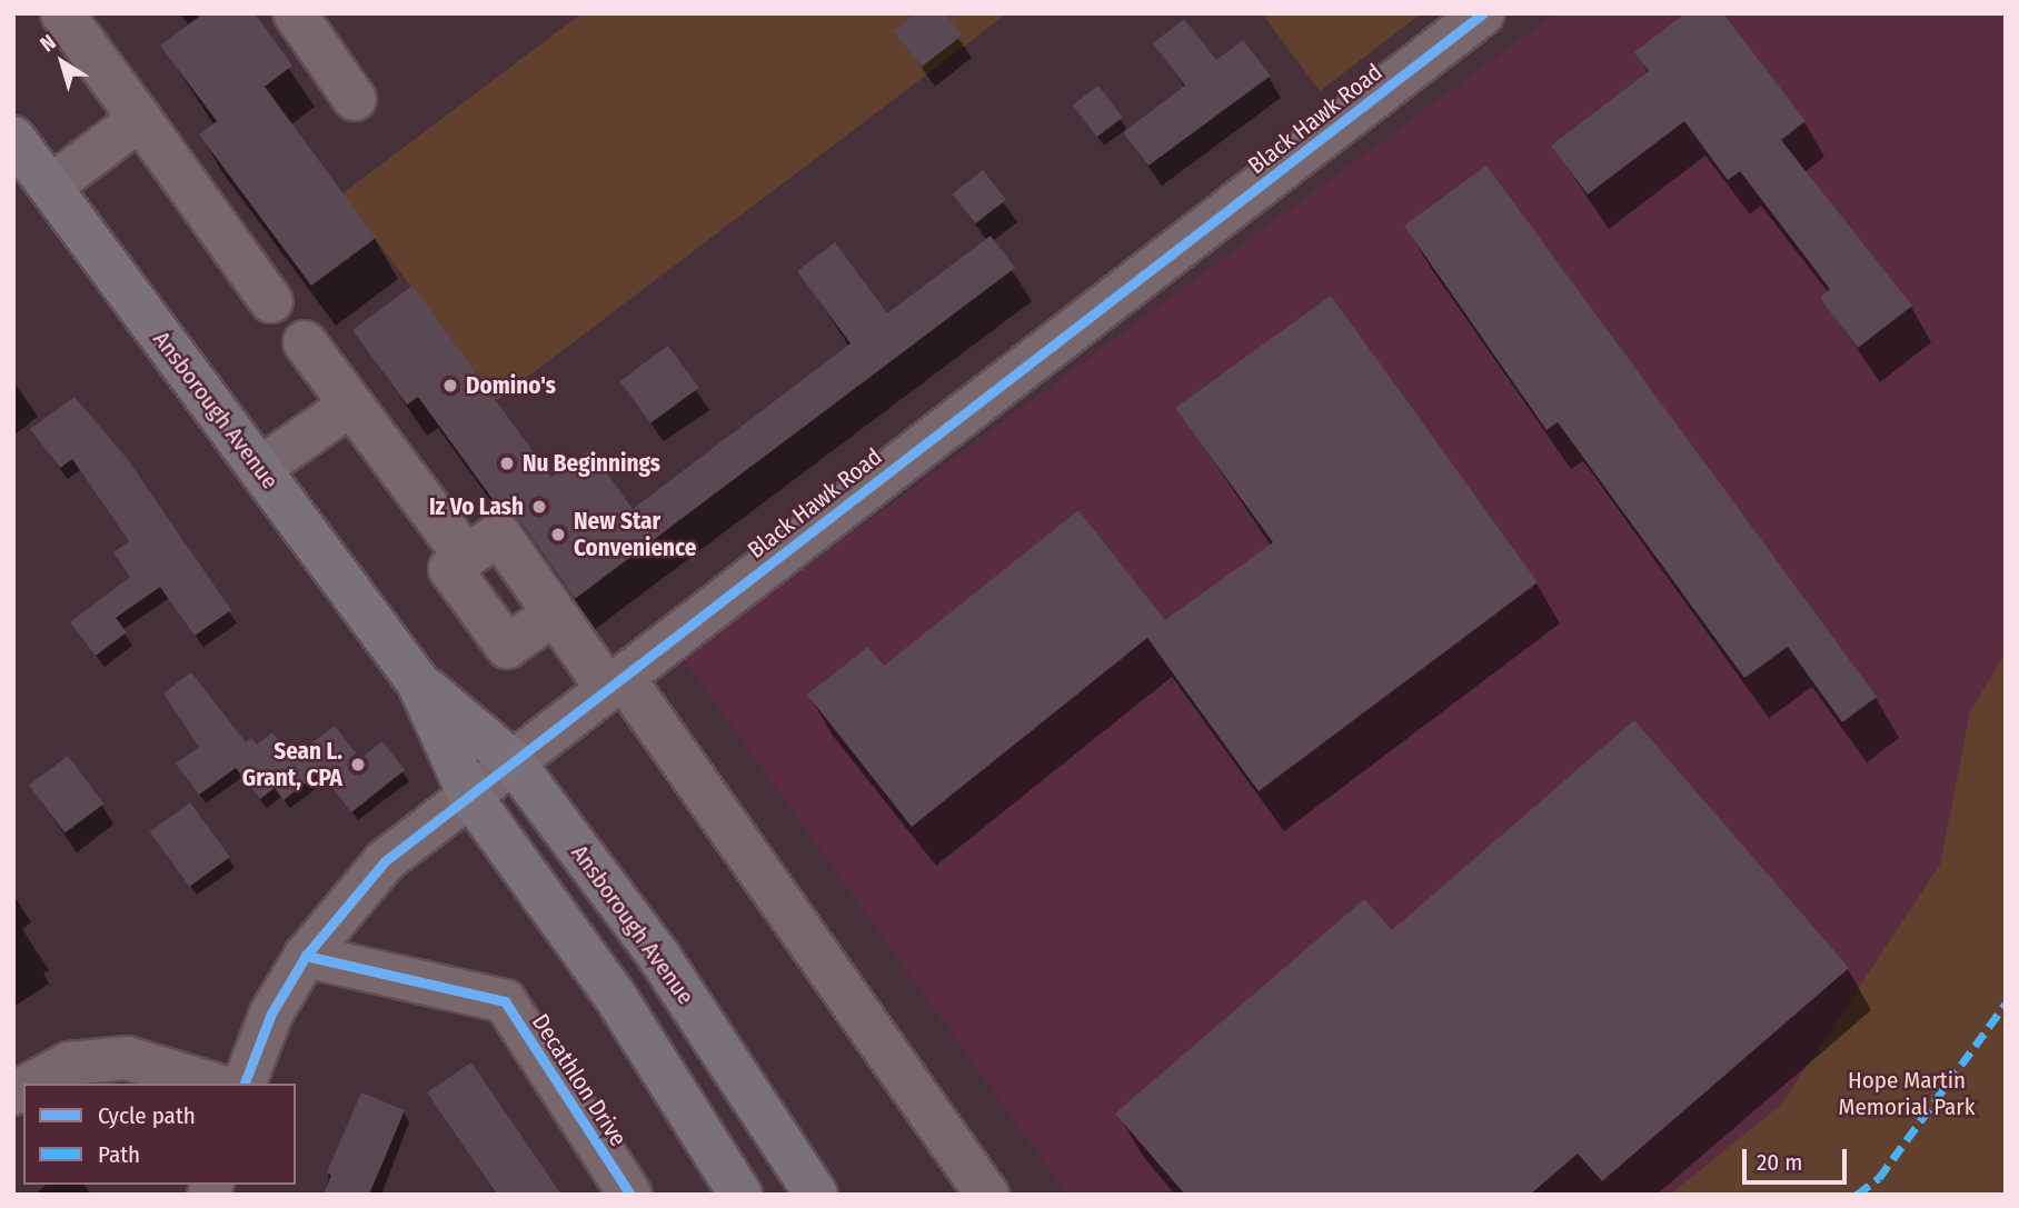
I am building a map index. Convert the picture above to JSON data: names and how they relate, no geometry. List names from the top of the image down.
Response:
{
  "streets": {
    "main road": ["Ansborough Avenue"],
    "street": ["Black Hawk Road", "Decathlon Drive"]
  },
  "crossings": [
    ["Black Hawk Road", "Ansborough Avenue"],
    ["Black Hawk Road", "Decathlon Drive"]
  ],
  "parks": ["Hope Martin Memorial Park"],
  "places": [
    "Domino's",
    "Nu Beginnings",
    "Iz Vo Lash",
    "New Star Convenience",
    "Sean L. Grant, CPA"
  ],
  "legend": ["Cycle path", "Path"],
  "scale_bar": "20 m",
  "north": "top left"
}
